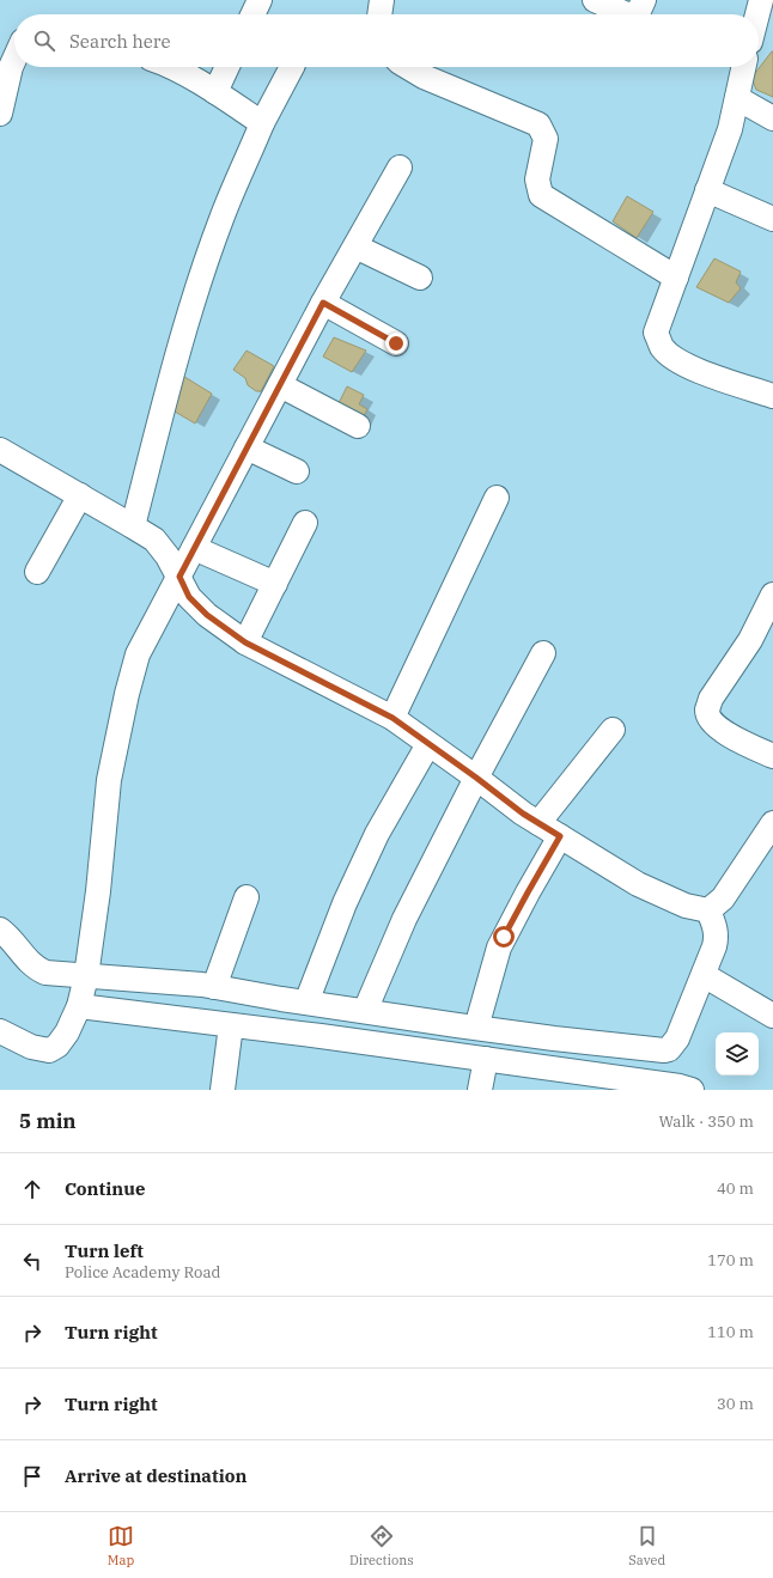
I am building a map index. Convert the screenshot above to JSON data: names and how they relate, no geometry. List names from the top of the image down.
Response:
{
  "page": {
    "search": "Search here",
    "heading": ["5 min", "Walk · 350 m"],
    "list": [
      ["Continue", "40 m"],
      ["Turn left", "Police Academy Road", "170 m"],
      ["Turn right", "110 m"],
      ["Turn right", "30 m"],
      "Arrive at destination"
    ],
    "nav": ["Map", "Directions", "Saved"]
  }
}
